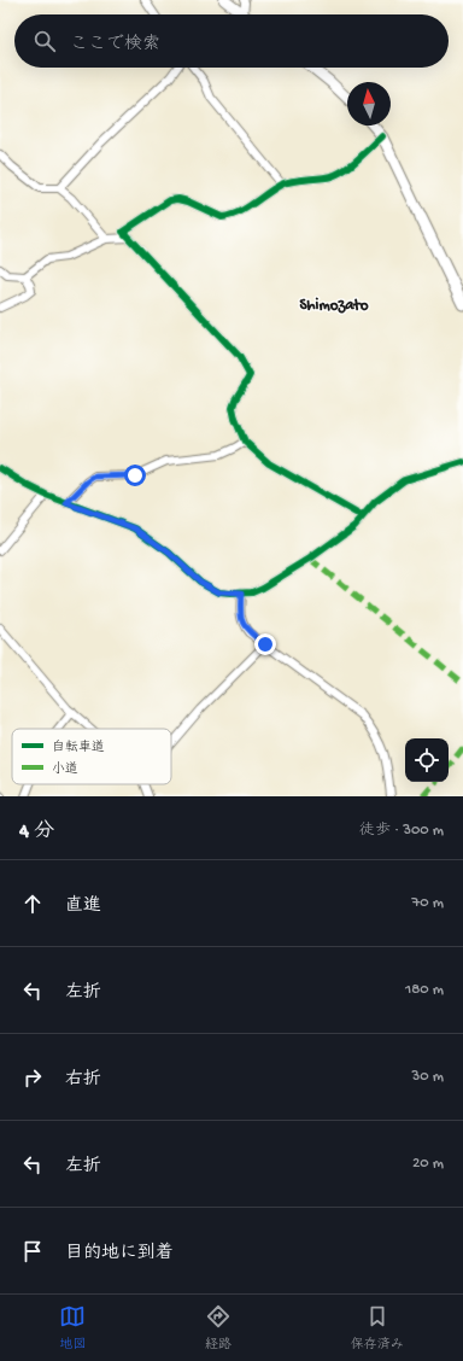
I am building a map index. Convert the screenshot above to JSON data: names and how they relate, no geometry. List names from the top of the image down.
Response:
{
  "districts": ["Shimozato"],
  "legend": ["自転車道", "小道"],
  "north": "top",
  "page": {
    "search": "ここで検索",
    "heading": ["4 分", "徒歩 · 300 m"],
    "list": [
      ["直進", "70 m"],
      ["左折", "180 m"],
      ["右折", "30 m"],
      ["左折", "20 m"],
      "目的地に到着"
    ],
    "nav": ["地図", "経路", "保存済み"]
  }
}
